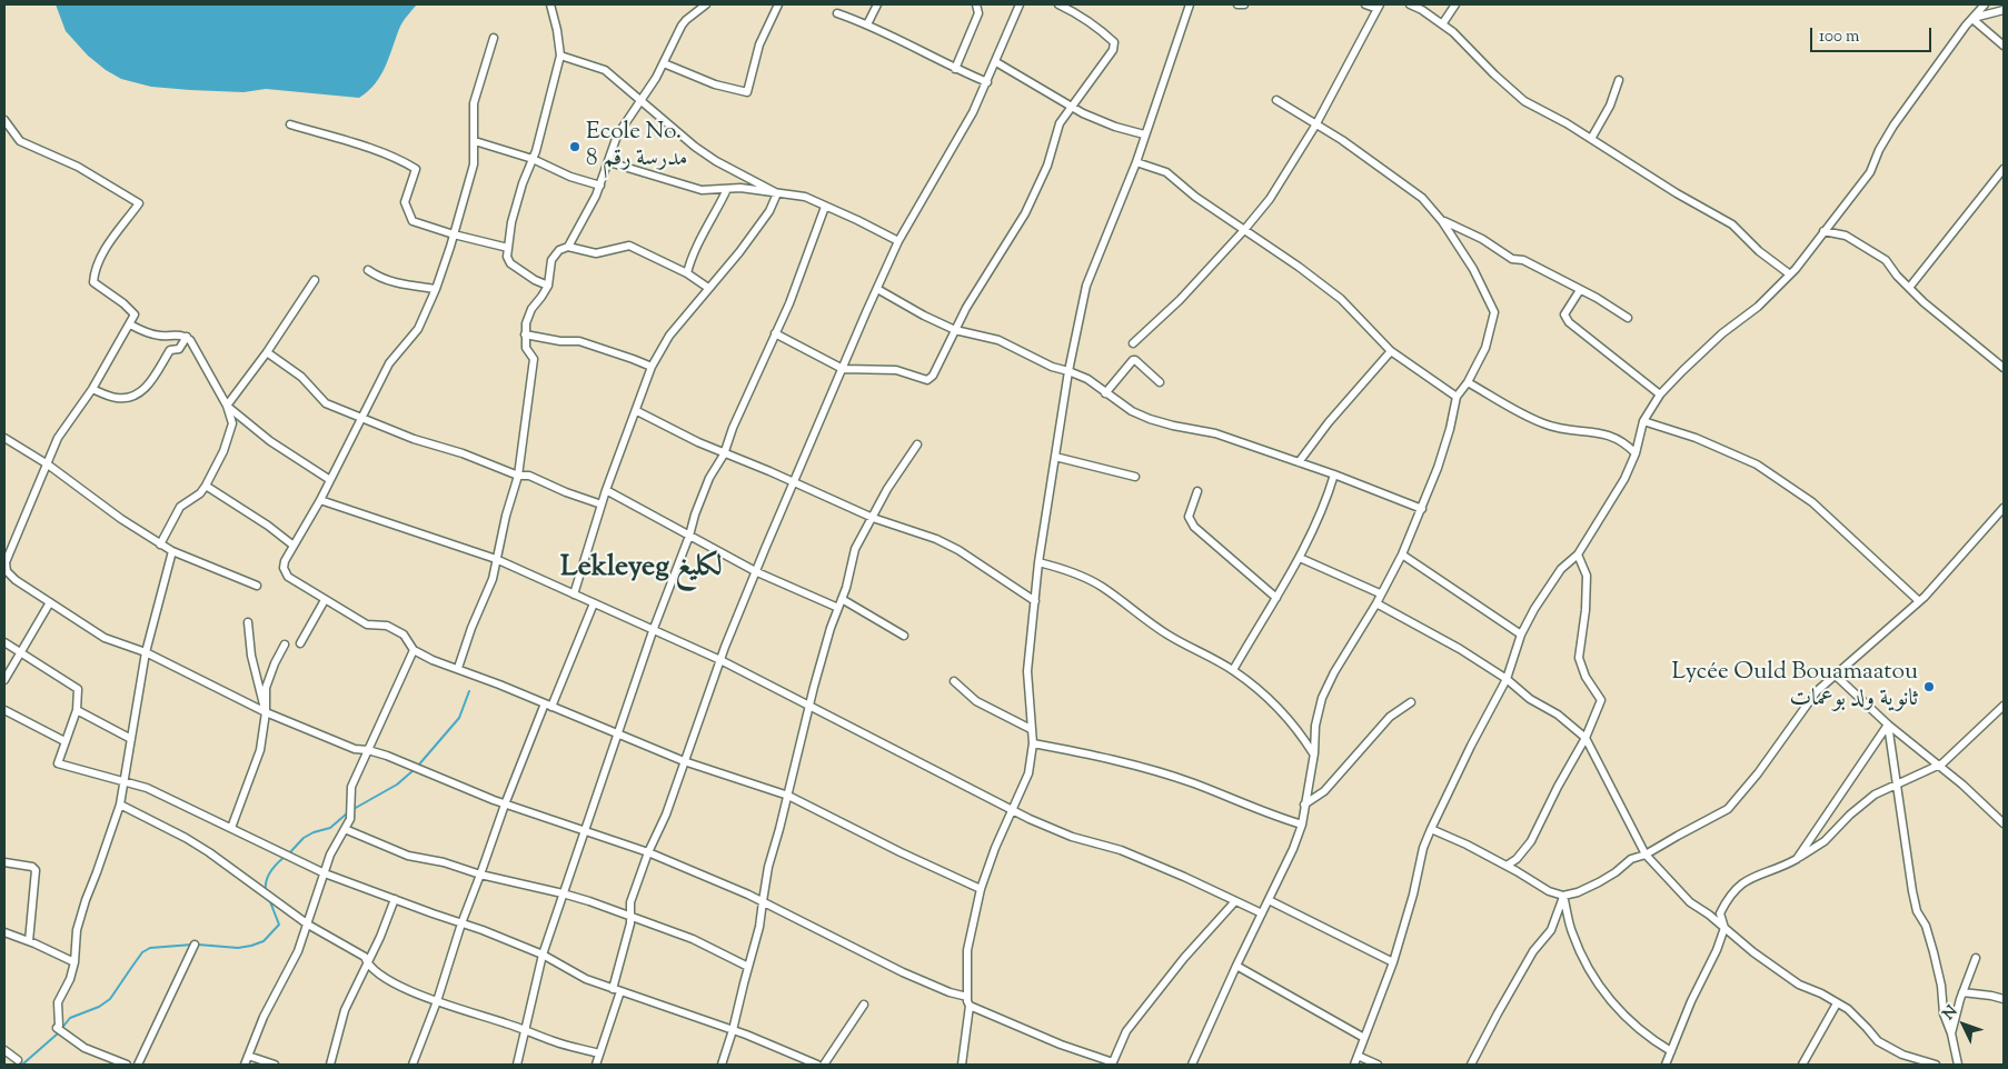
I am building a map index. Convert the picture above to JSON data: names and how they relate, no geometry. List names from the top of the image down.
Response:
{
  "districts": ["Lekleyeg لكليغ"],
  "places": ["Ecole No. 8 مدرسة رقم", "Lycée Ould Bouamaatou ثانوية ولد بوعمات"],
  "scale_bar": "100 m",
  "north": "top left"
}
